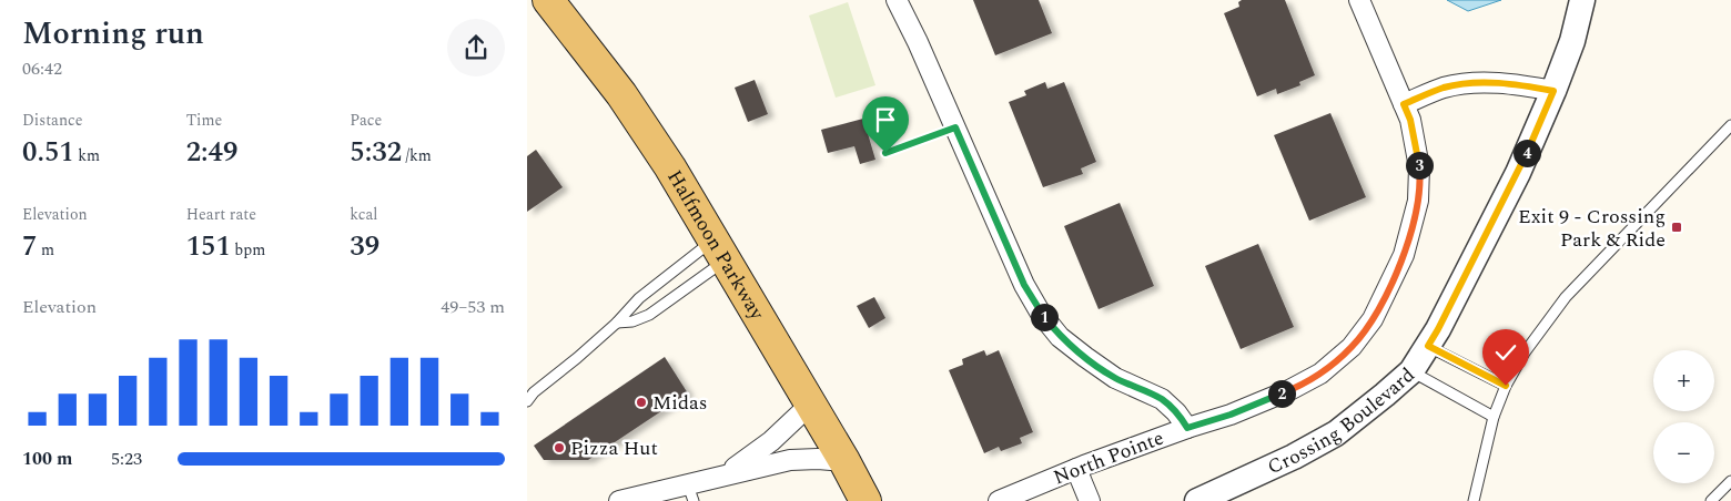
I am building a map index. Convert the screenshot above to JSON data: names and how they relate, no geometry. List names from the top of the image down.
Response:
{
  "streets": {
    "main road": ["Halfmoon Parkway"],
    "street": ["Crossing Boulevard", "North Pointe"]
  },
  "places": {
    "transit": ["Exit 9 - Crossing Park & Ride"],
    "other": ["Midas", "Pizza Hut"]
  },
  "page": {
    "heading": ["Morning run", "06:42"],
    "stats": [
      ["Distance", "0.51 km"],
      ["Time", "2:49"],
      ["Pace", "5:32 /km"],
      ["Elevation", "7 m"],
      ["Heart rate", "151 bpm"],
      ["kcal", "39"]
    ],
    "pins": [
      "4",
      "3",
      "1",
      "2"
    ],
    "chart": ["Elevation", "49–53 m"],
    "map_buttons": ["+", "−"],
    "list": [
      {
        "name": "100 m",
        "note": "5:23"
      }
    ]
  }
}
